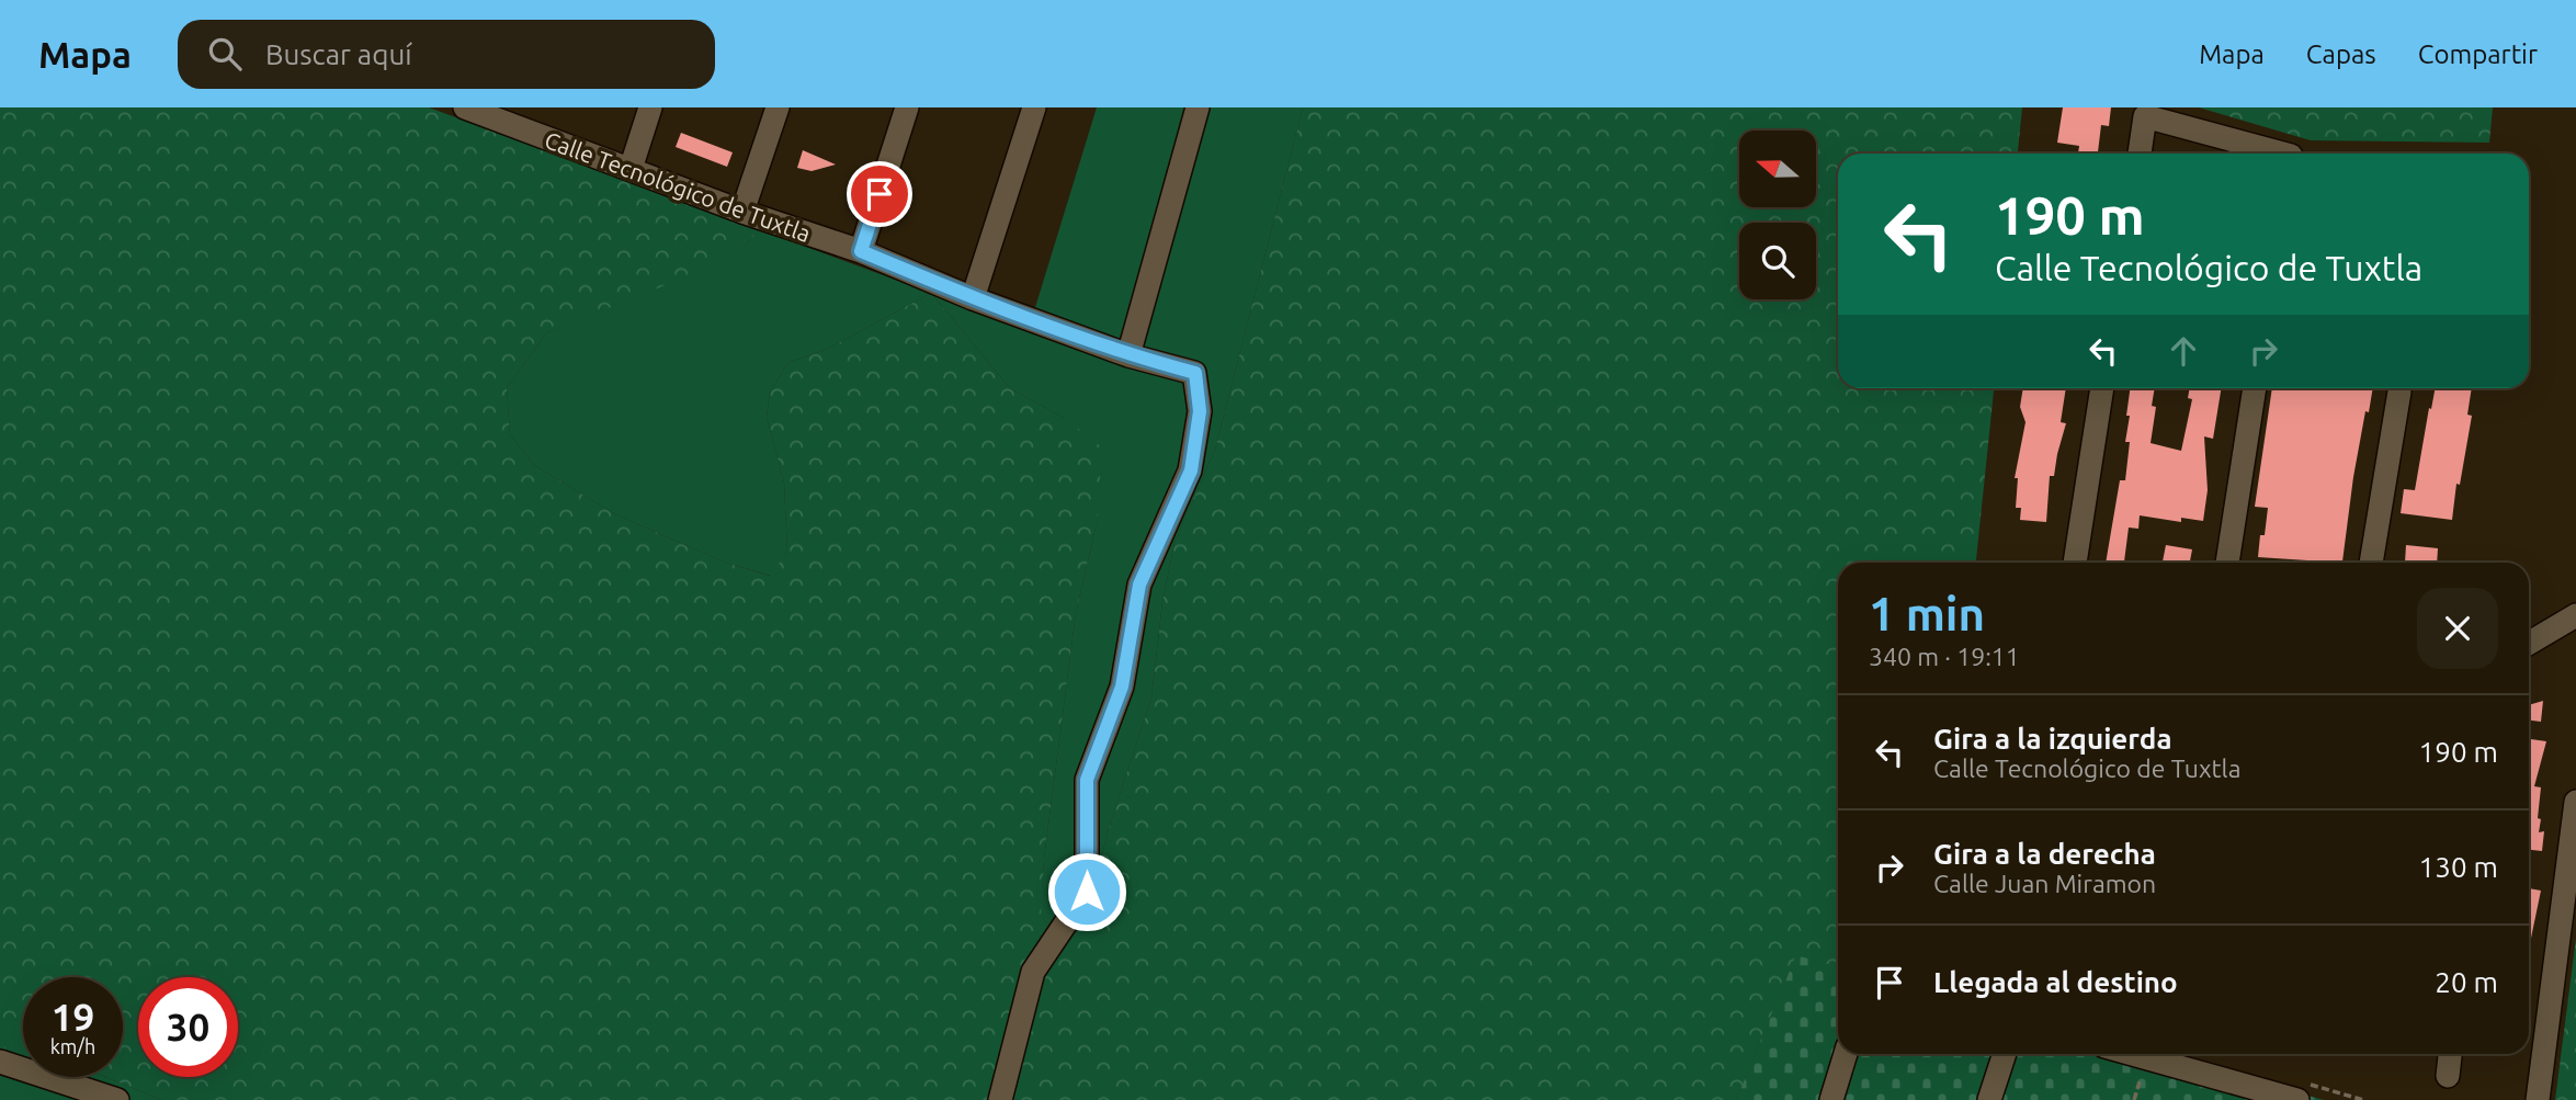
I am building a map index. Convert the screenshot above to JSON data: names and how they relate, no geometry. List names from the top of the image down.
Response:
{
  "streets": {
    "street": ["Calle Tecnológico de Tuxtla"]
  },
  "north": "left",
  "page": {
    "header": "Mapa",
    "search": "Buscar aquí",
    "nav": ["Mapa", "Capas", "Compartir"],
    "turn": ["190 m", "Calle Tecnológico de Tuxtla"],
    "heading": ["1 min", "340 m · 19:11"],
    "list": [
      {
        "name": "Gira a la izquierda",
        "note": "Calle Tecnológico de Tuxtla",
        "value": "190 m"
      },
      {
        "name": "Gira a la derecha",
        "note": "Calle Juan Miramon",
        "value": "130 m"
      },
      {
        "name": "Llegada al destino",
        "value": "20 m"
      }
    ],
    "speed": "19 km/h",
    "limit": "30"
  }
}
